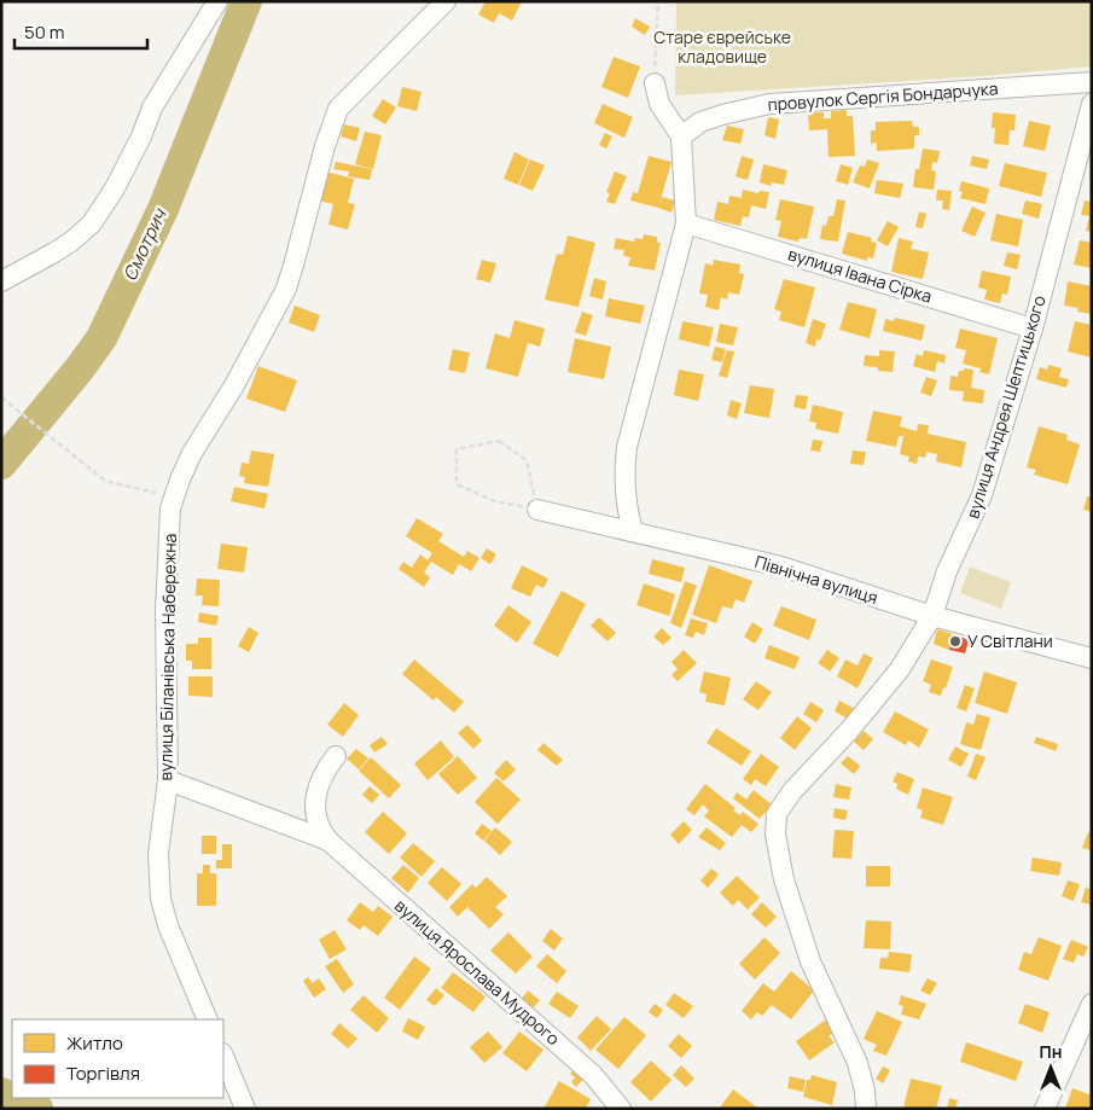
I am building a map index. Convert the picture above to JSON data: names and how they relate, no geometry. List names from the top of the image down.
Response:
{
  "streets": {
    "street": [
      "провулок Сергія Бондарчука",
      "вулиця Івана Сірка",
      "вулиця Андрея Шептицького",
      "Північна вулиця",
      "вулиця Біланівська Набережна",
      "вулиця Ярослава Мудрого"
    ]
  },
  "crossings": [
    ["вулиця Івана Сірка", "вулиця Андрея Шептицького"],
    ["вулиця Андрея Шептицького", "Північна вулиця"]
  ],
  "water": ["Смотрич"],
  "parks": ["Старе єврейське кладовище"],
  "places": ["У Світлани"],
  "legend": ["Житло", "Торгівля"],
  "scale_bar": "50 m",
  "north": "top"
}
